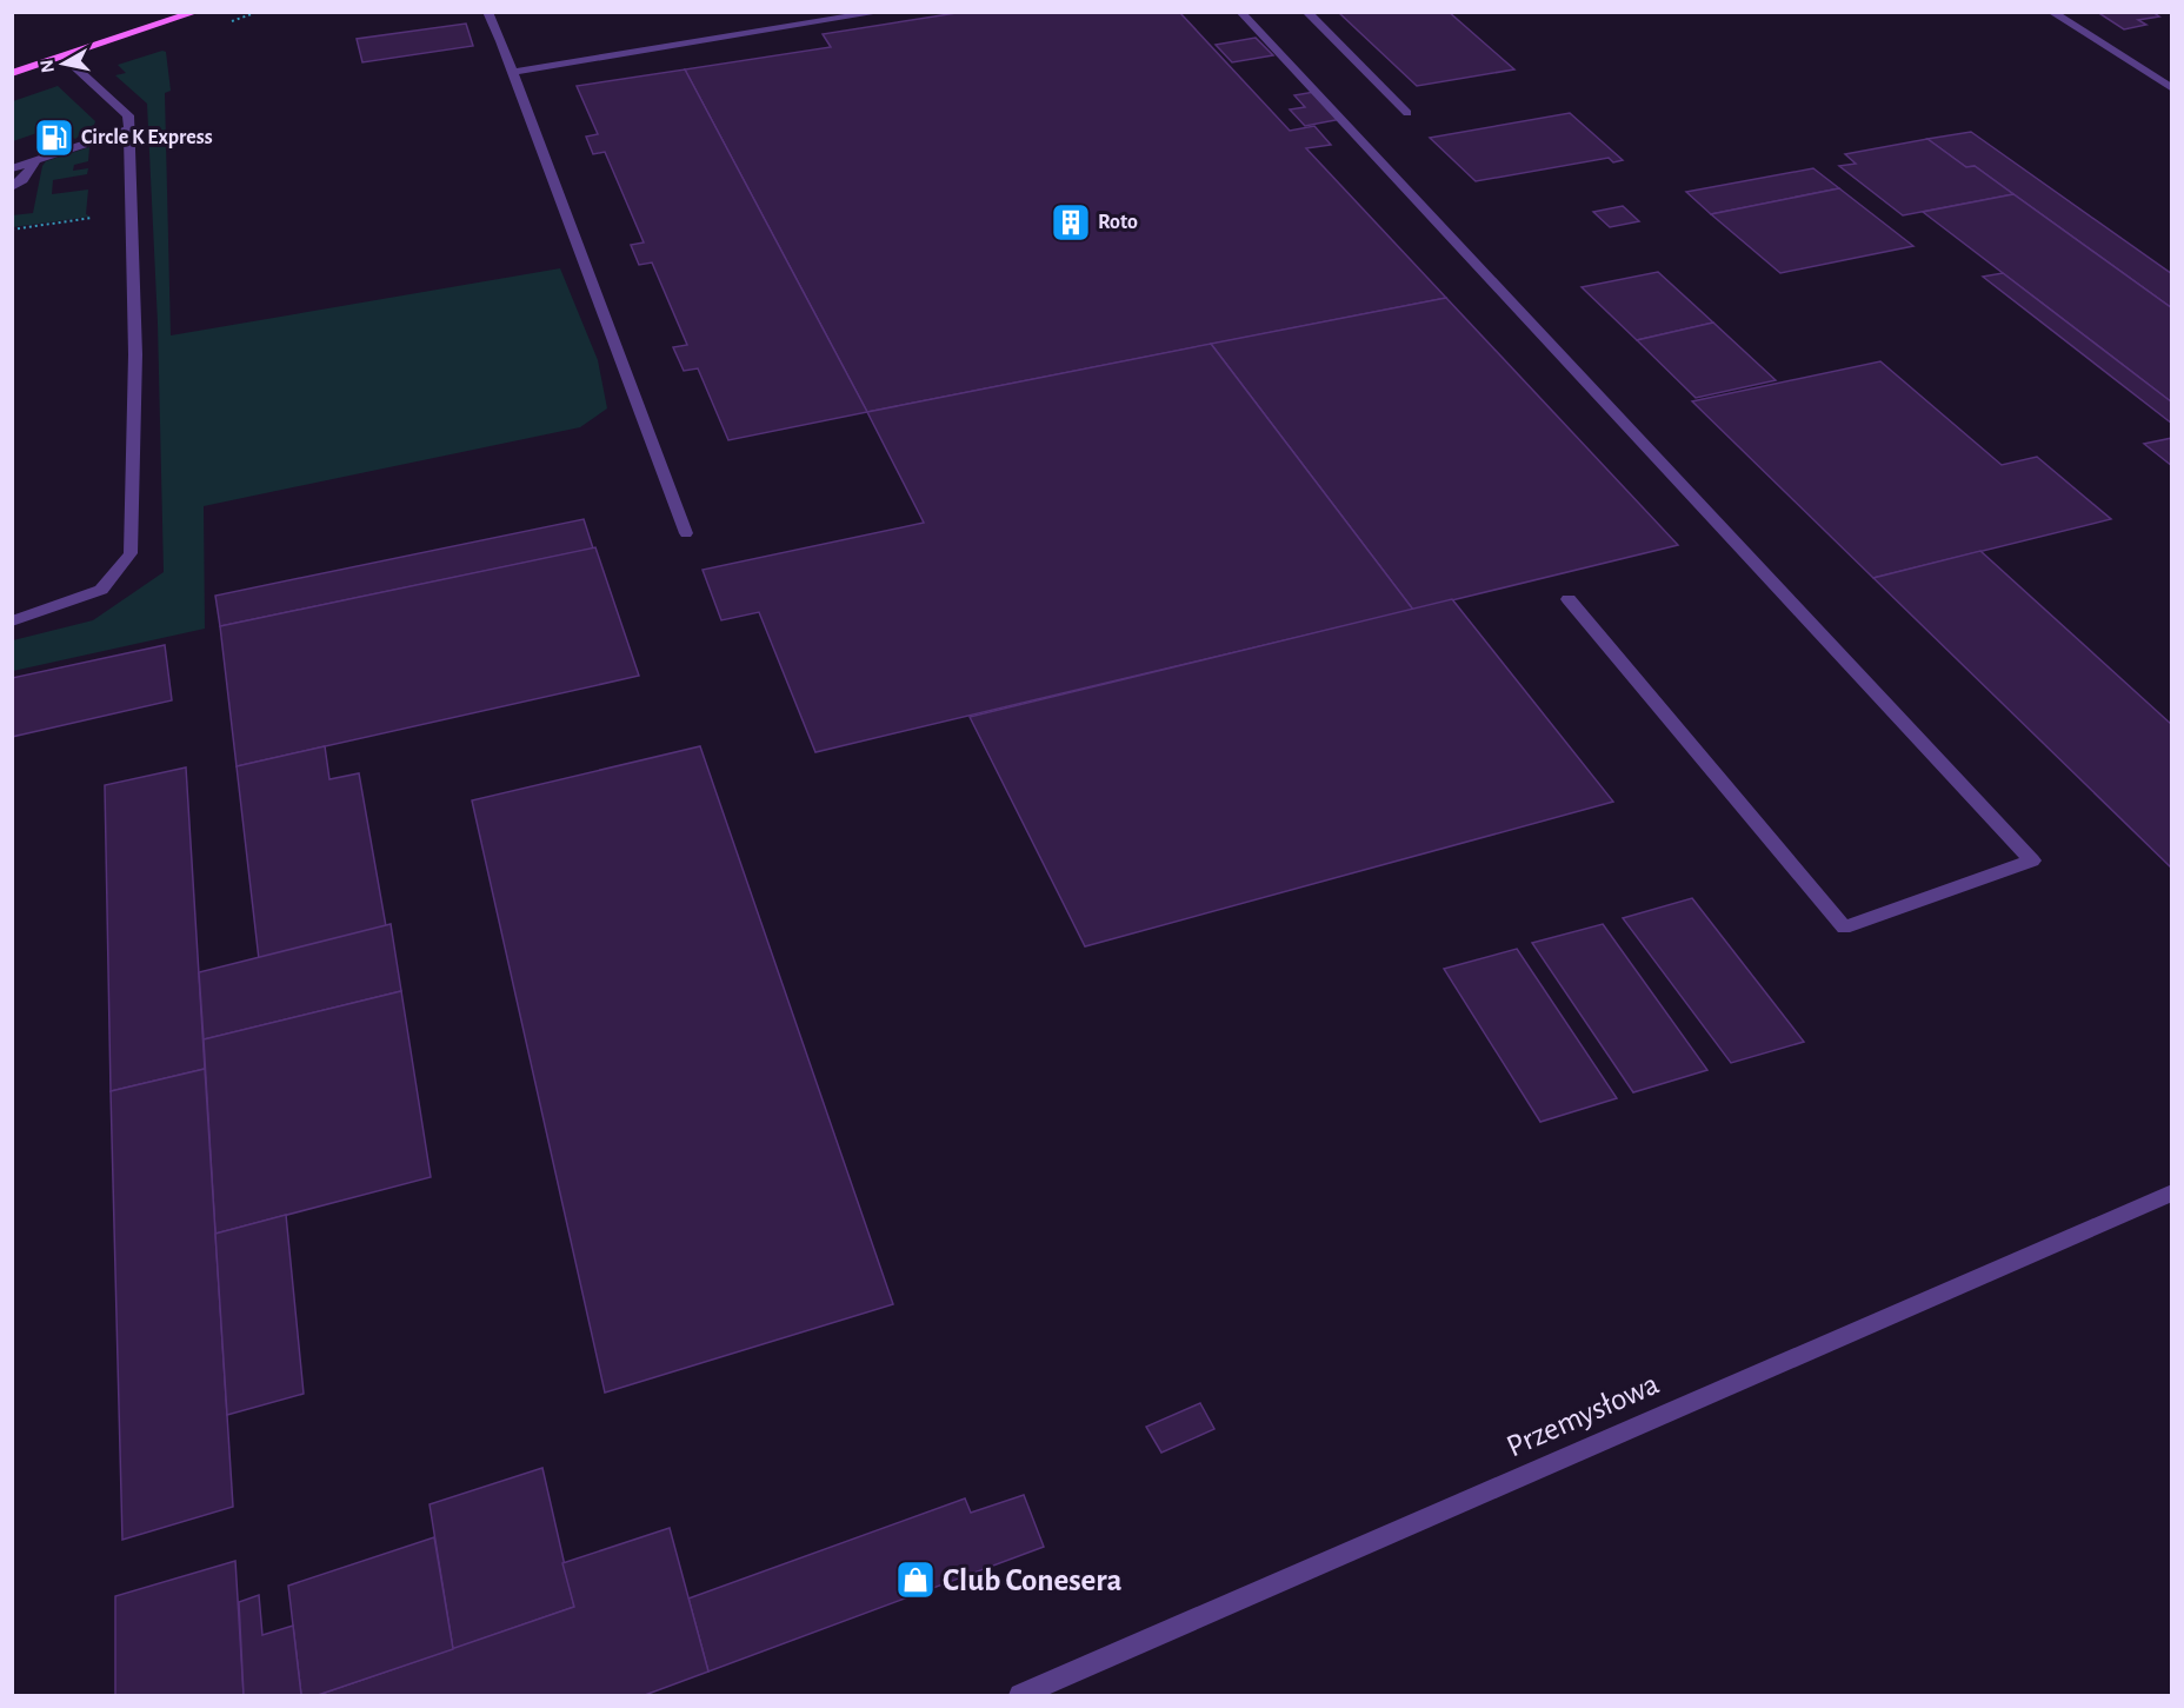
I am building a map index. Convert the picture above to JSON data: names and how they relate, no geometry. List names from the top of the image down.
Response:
{
  "streets": {
    "street": ["Przemysłowa"]
  },
  "places": {
    "fuel station": ["Circle K Express"],
    "building": ["Roto"],
    "shop": ["Club Conesera"]
  },
  "north": "left"
}
